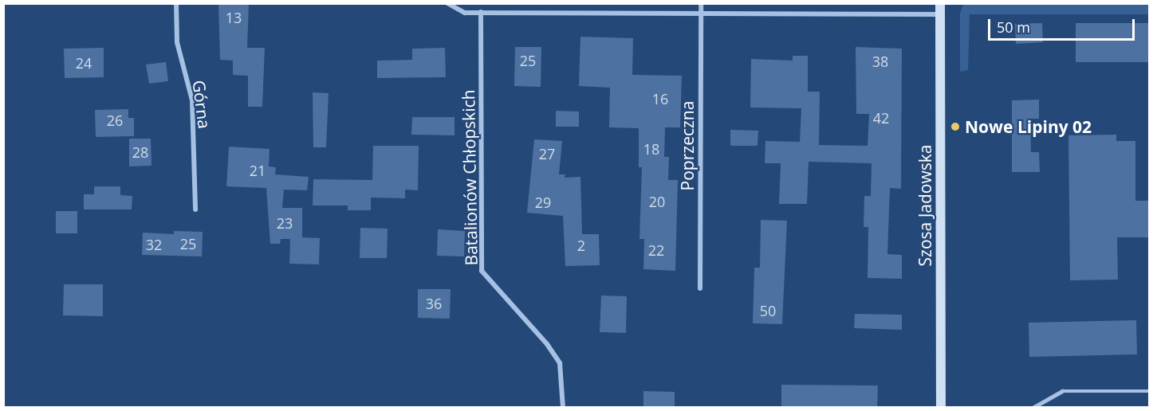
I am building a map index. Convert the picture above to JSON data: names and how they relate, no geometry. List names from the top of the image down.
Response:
{
  "streets": {
    "main road": ["Szosa Jadowska"],
    "street": ["Górna", "Poprzeczna", "Batalionów Chłopskich"]
  },
  "places": ["Nowe Lipiny 02"],
  "house_numbers": [
    "13",
    "25",
    "38",
    "24",
    "16",
    "42",
    "26",
    "18",
    "28",
    "27",
    "21",
    "20",
    "29",
    "23",
    "25",
    "32",
    "2",
    "22",
    "36",
    "50"
  ],
  "scale_bar": "50 m"
}
